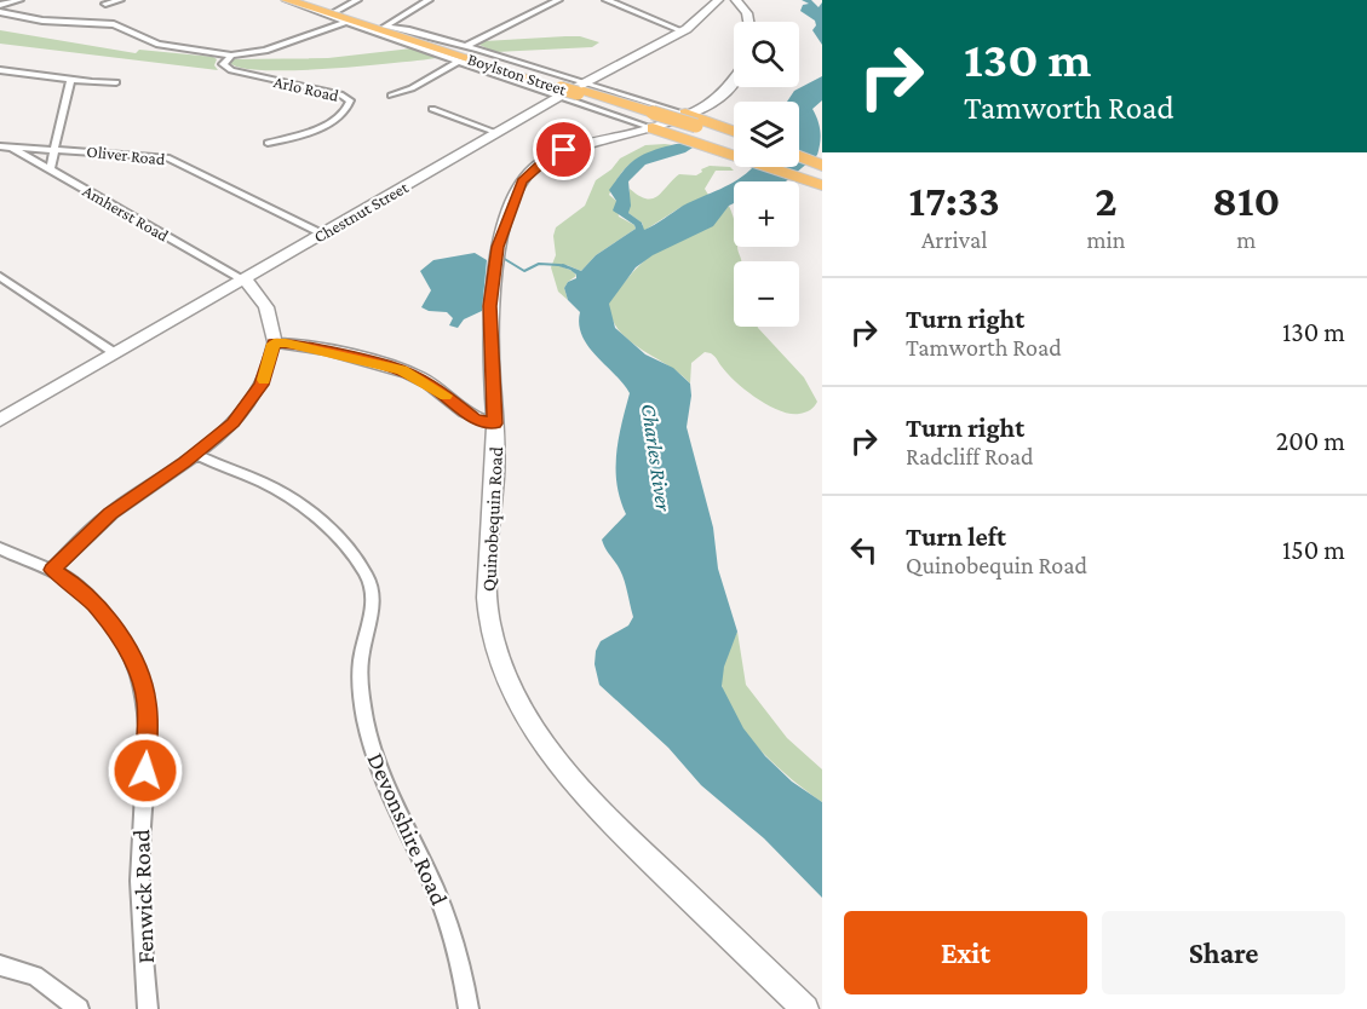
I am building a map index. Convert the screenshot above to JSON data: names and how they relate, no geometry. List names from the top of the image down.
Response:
{
  "streets": {
    "highway": ["Boylston Street"],
    "main road": ["Chestnut Street", "Quinobequin Road"],
    "street": [
      "Arlo Road",
      "Oliver Road",
      "Amherst Road",
      "Devonshire Road",
      "Fenwick Road"
    ]
  },
  "crossings": [
    ["Boylston Street", "Chestnut Street"],
    ["Boylston Street", "Quinobequin Road"],
    ["Oliver Road", "Chestnut Street"],
    ["Oliver Road", "Amherst Road"],
    ["Chestnut Street", "Amherst Road"]
  ],
  "water": ["Charles River"],
  "page": {
    "turn": ["130 m", "Tamworth Road"],
    "map_buttons": ["+", "−"],
    "eta": [
      "17:33",
      "Arrival",
      "2",
      "min",
      "810",
      "m"
    ],
    "list": [
      {
        "name": "Turn right",
        "note": "Tamworth Road",
        "value": "130 m"
      },
      {
        "name": "Turn right",
        "note": "Radcliff Road",
        "value": "200 m"
      },
      {
        "name": "Turn left",
        "note": "Quinobequin Road",
        "value": "150 m"
      }
    ],
    "buttons": ["Exit", "Share"]
  }
}
